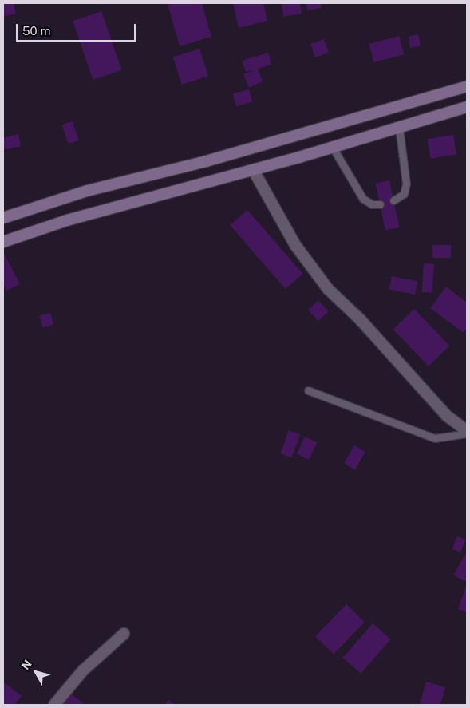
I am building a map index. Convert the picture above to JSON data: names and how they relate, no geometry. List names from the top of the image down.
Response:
{
  "scale_bar": "50 m",
  "north": "top left"
}
